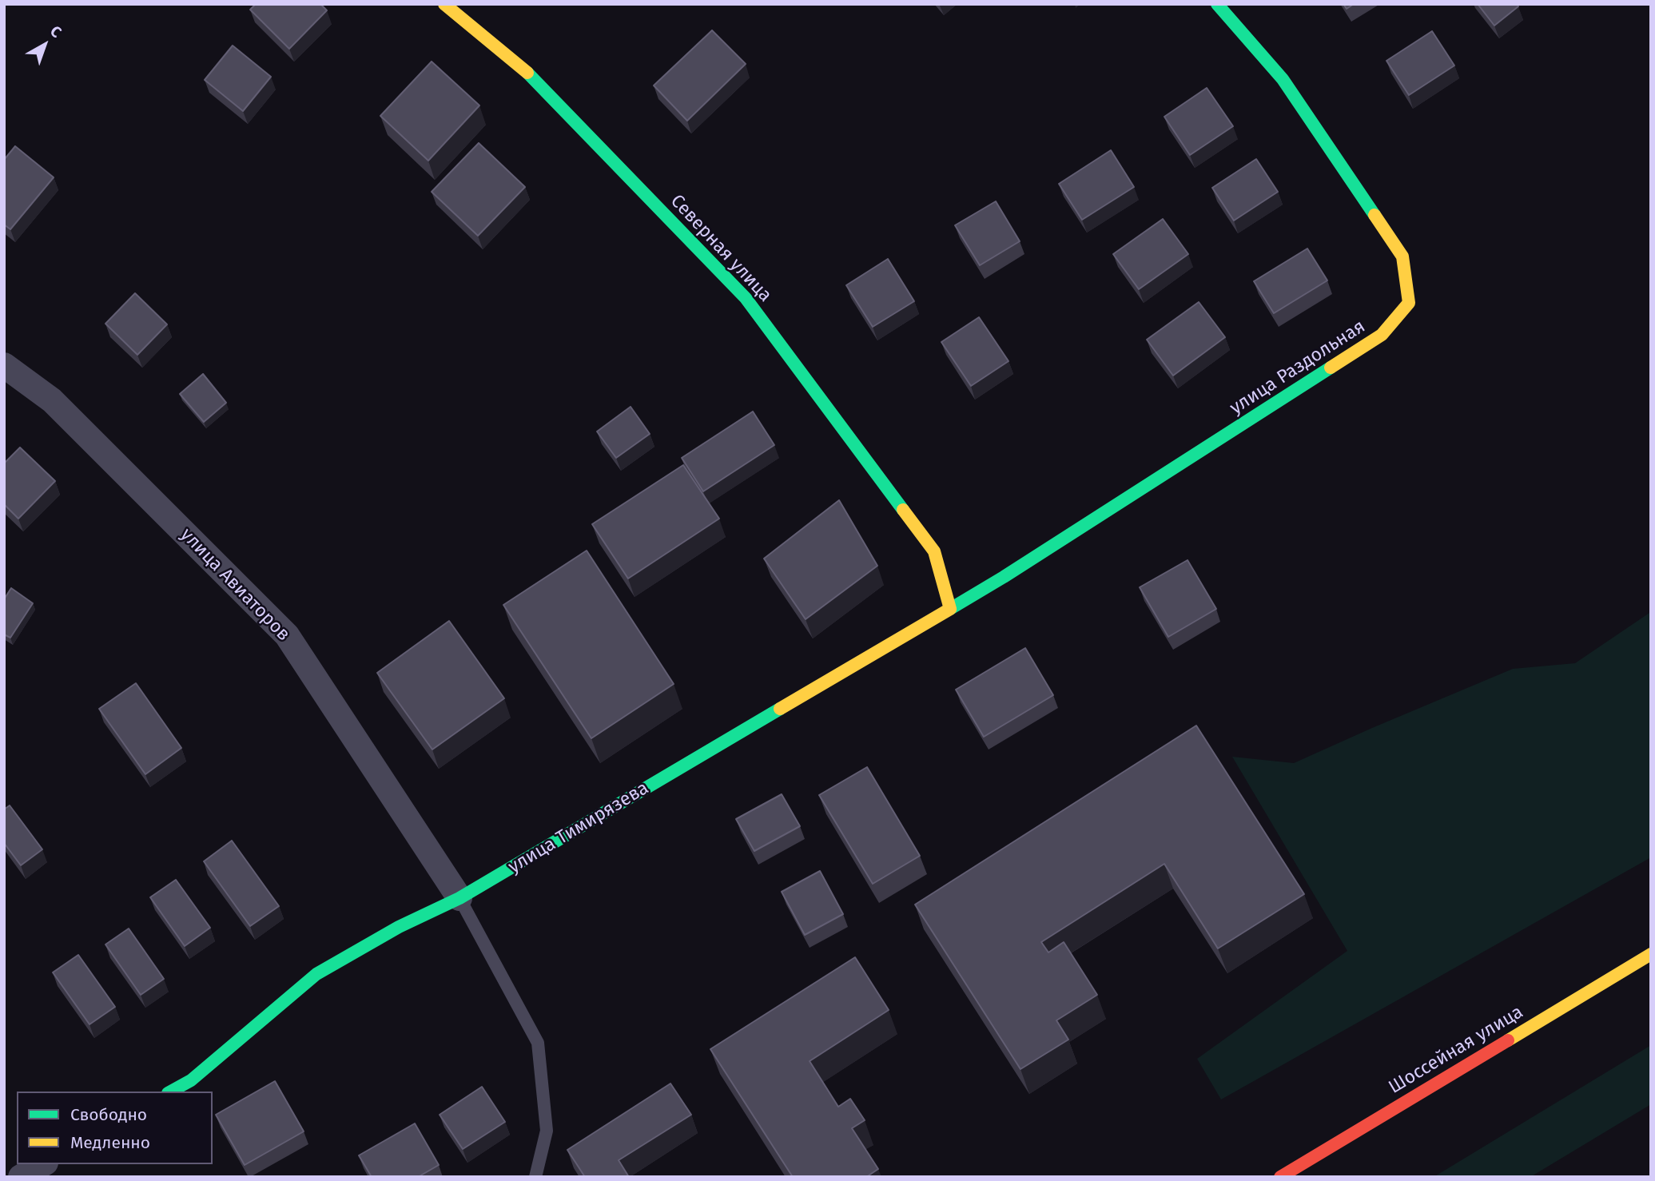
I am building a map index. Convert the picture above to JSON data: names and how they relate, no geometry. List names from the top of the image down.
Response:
{
  "streets": {
    "street": [
      "Северная улица",
      "улица Раздольная",
      "улица Авиаторов",
      "улица Тимирязева",
      "Шоссейная улица"
    ]
  },
  "crossings": [
    ["Северная улица", "улица Раздольная"],
    ["Северная улица", "улица Тимирязева"],
    ["улица Раздольная", "улица Тимирязева"],
    ["улица Авиаторов", "улица Тимирязева"]
  ],
  "legend": ["Свободно", "Медленно"],
  "north": "top right"
}
